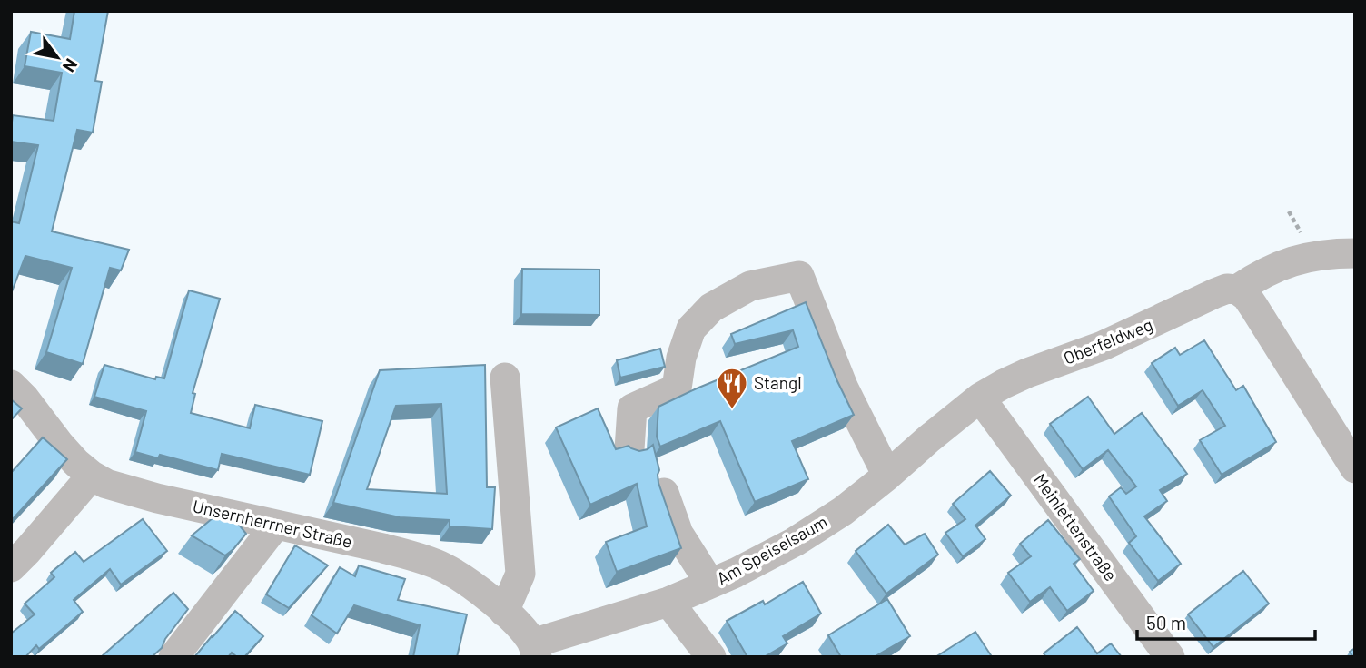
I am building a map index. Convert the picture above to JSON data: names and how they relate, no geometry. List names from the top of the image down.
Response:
{
  "streets": {
    "street": [
      "Oberfeldweg",
      "Unsernherrner Straße",
      "Meinlettenstraße",
      "Am Speiselsaum"
    ]
  },
  "crossings": [
    ["Oberfeldweg", "Meinlettenstraße"],
    ["Oberfeldweg", "Am Speiselsaum"],
    ["Unsernherrner Straße", "Am Speiselsaum"],
    ["Meinlettenstraße", "Am Speiselsaum"]
  ],
  "places": {
    "restaurant": ["Stangl"]
  },
  "scale_bar": "50 m",
  "north": "bottom right"
}
